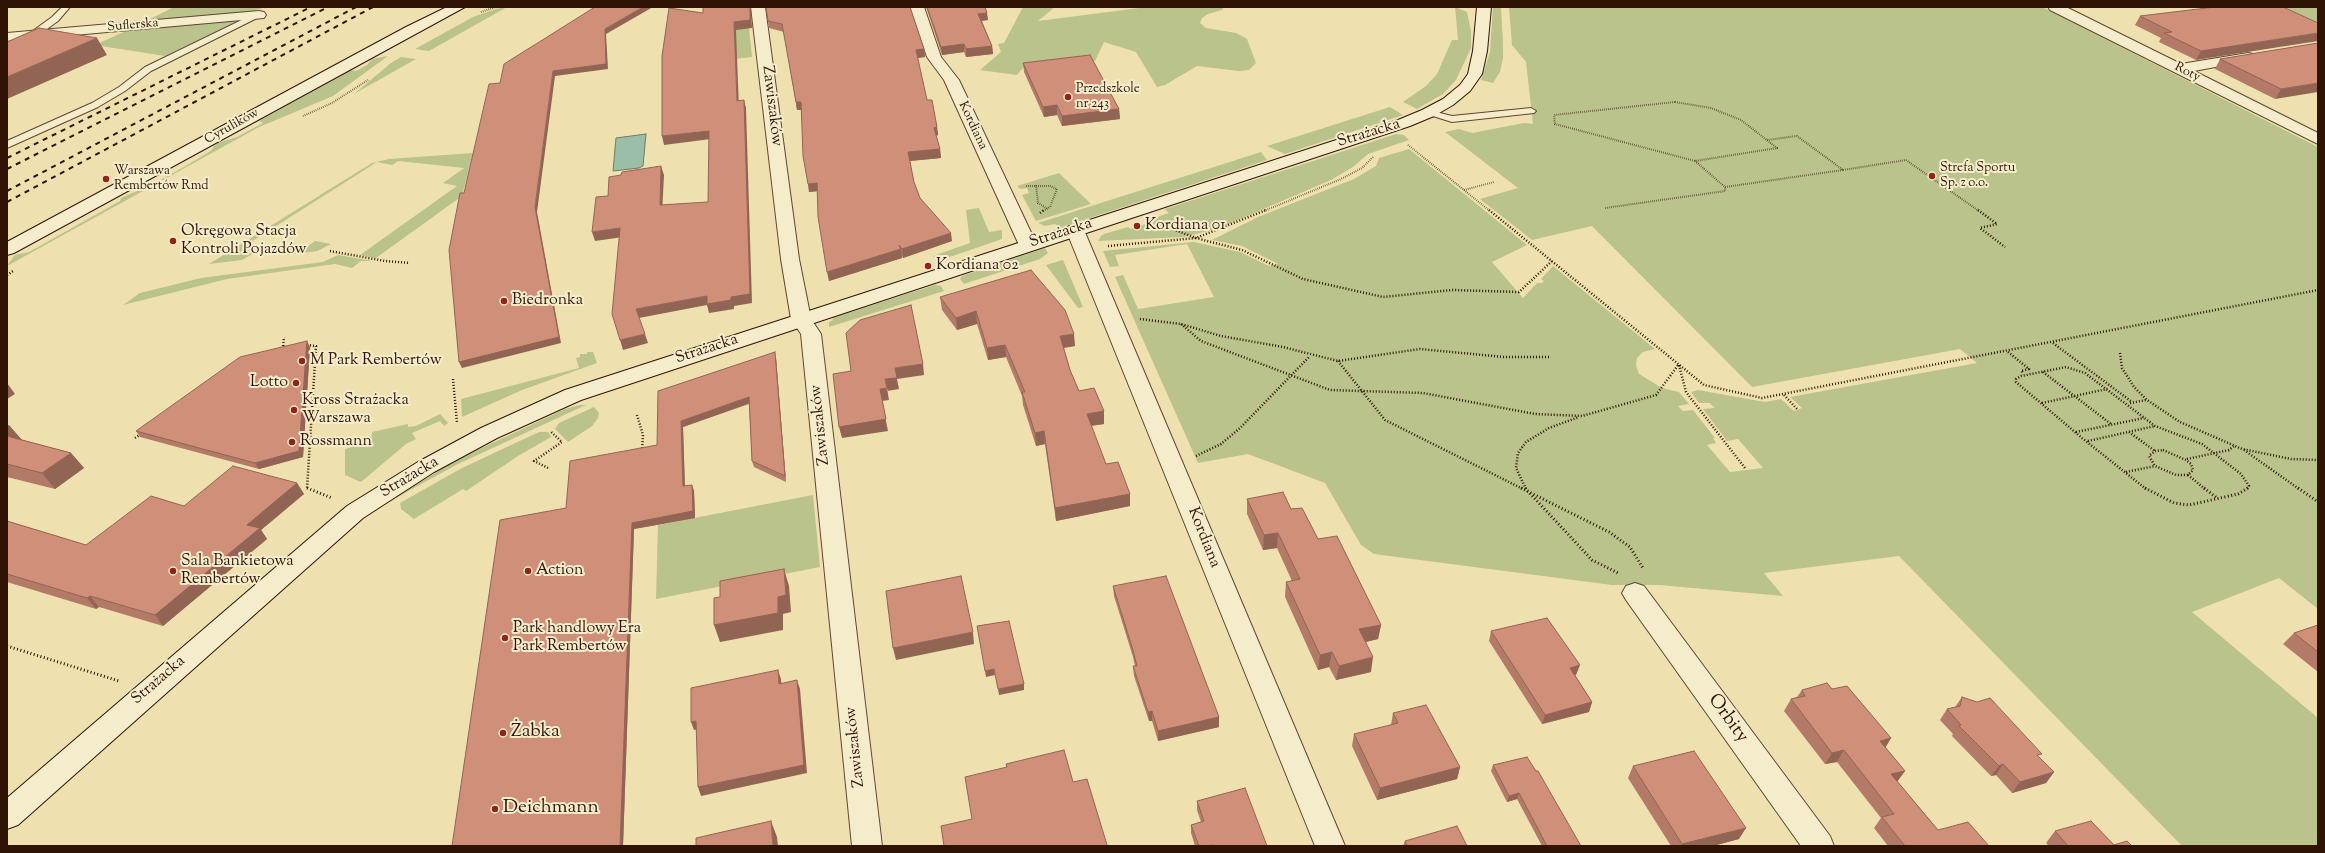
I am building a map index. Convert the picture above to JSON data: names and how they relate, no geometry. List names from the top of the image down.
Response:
{
  "streets": {
    "street": [
      "Suflerska",
      "Roty",
      "Zawiszaków",
      "Kordiana",
      "Cyrulików",
      "Strażacka",
      "Orbity"
    ]
  },
  "crossings": [
    ["Zawiszaków", "Strażacka"],
    ["Kordiana", "Strażacka"]
  ],
  "places": [
    "Przedszkole nr 243",
    "Strefa Sportu Sp. z o.o.",
    "Warszawa Rembertów Rmd",
    "Kordiana 01",
    "Okręgowa Stacja Kontroli Pojazdów",
    "Kordiana 02",
    "Biedronka",
    "M Park Rembertów",
    "Lotto",
    "Kross Strażacka Warszawa",
    "Rossmann",
    "Sala Bankietowa Rembertów",
    "Action",
    "Park handlowy Era Park Rembertów",
    "Żabka",
    "Deichmann"
  ]
}
